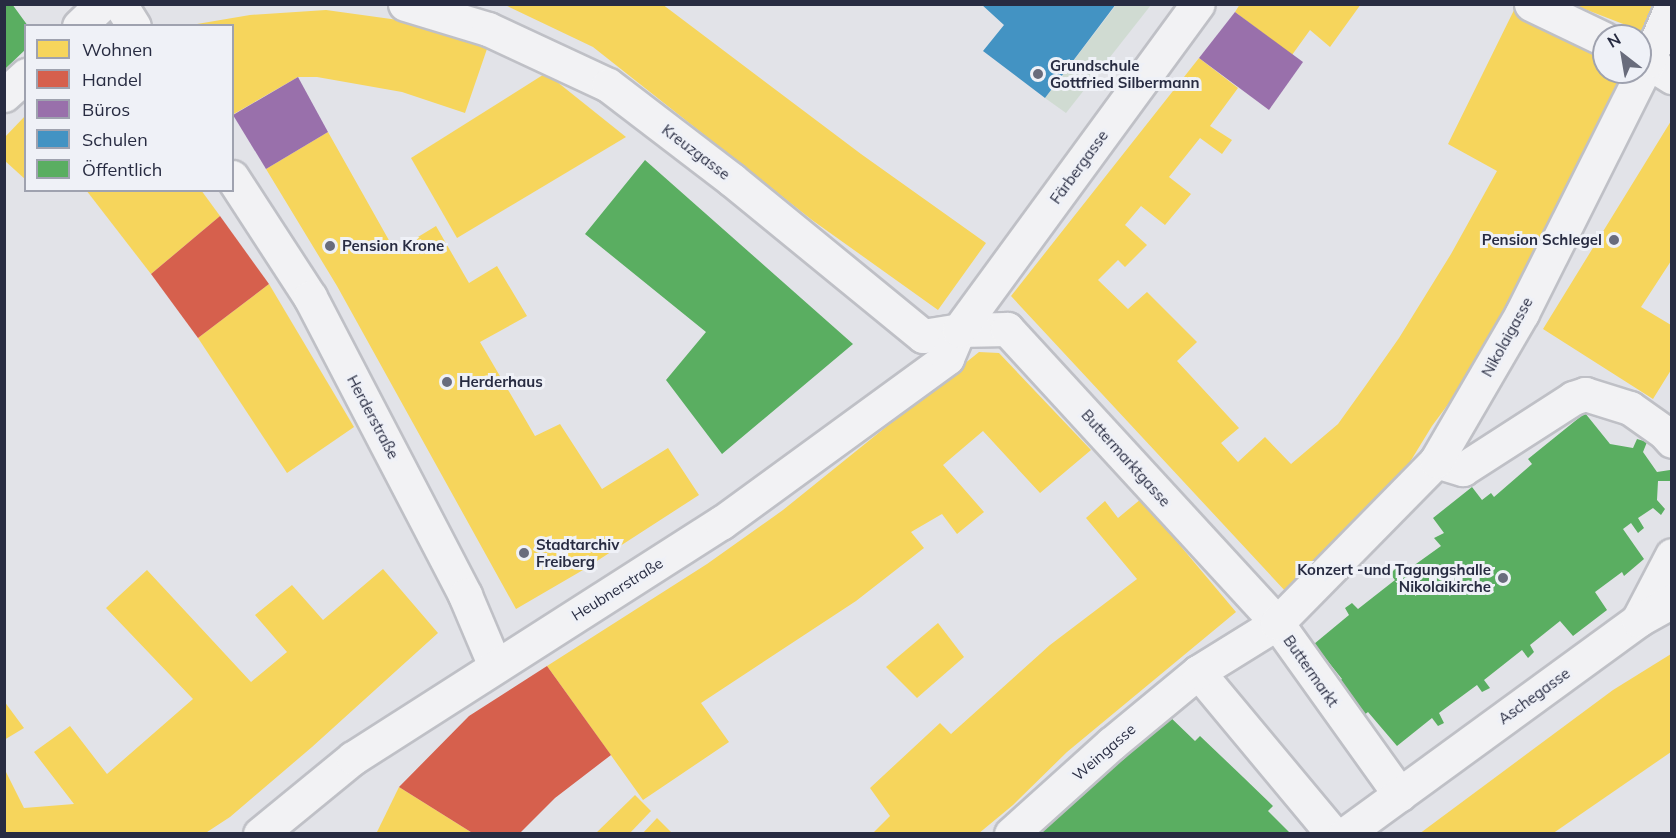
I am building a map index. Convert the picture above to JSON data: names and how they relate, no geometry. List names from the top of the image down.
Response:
{
  "streets": {
    "street": [
      "Kreuzgasse",
      "Färbergasse",
      "Nikolaigasse",
      "Herderstraße",
      "Buttermarktgasse",
      "Heubnerstraße",
      "Buttermarkt",
      "Aschegasse",
      "Weingasse"
    ]
  },
  "crossings": [
    ["Kreuzgasse", "Färbergasse"],
    ["Kreuzgasse", "Buttermarktgasse"],
    ["Kreuzgasse", "Heubnerstraße"],
    ["Färbergasse", "Buttermarktgasse"],
    ["Färbergasse", "Heubnerstraße"],
    ["Nikolaigasse", "Buttermarktgasse"],
    ["Nikolaigasse", "Buttermarkt"],
    ["Herderstraße", "Heubnerstraße"],
    ["Buttermarktgasse", "Heubnerstraße"],
    ["Buttermarktgasse", "Buttermarkt"],
    ["Buttermarkt", "Aschegasse"],
    ["Buttermarkt", "Weingasse"]
  ],
  "places": [
    "Grundschule Gottfried Silbermann",
    "Pension Schlegel",
    "Pension Krone",
    "Herderhaus",
    "Stadtarchiv Freiberg",
    "Konzert -und Tagungshalle Nikolaikirche"
  ],
  "legend": [
    "Wohnen",
    "Handel",
    "Büros",
    "Schulen",
    "Öffentlich"
  ],
  "north": "top left"
}
